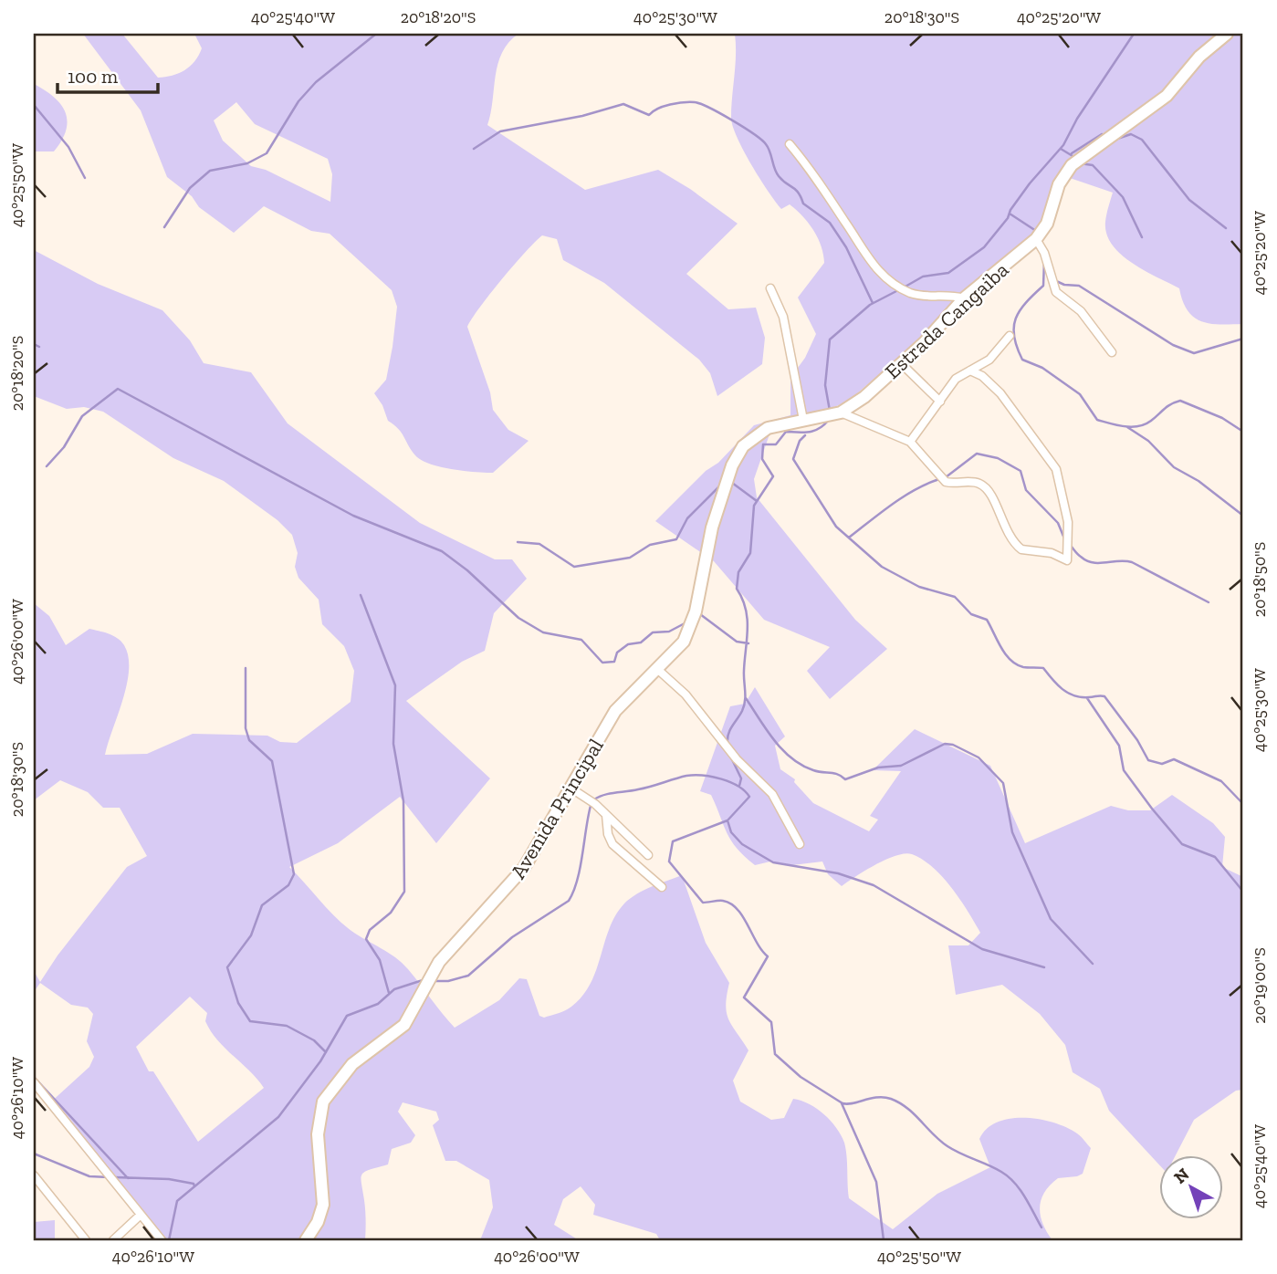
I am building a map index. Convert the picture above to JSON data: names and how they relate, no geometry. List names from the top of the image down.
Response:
{
  "streets": {
    "street": ["Estrada Cangaiba", "Avenida Principal"]
  },
  "crossings": [
    ["Estrada Cangaiba", "Avenida Principal"]
  ],
  "scale_bar": "100 m",
  "north": "top left",
  "coordinates": [
    "40°25'40\"W",
    "20°18'20\"S",
    "40°25'30\"W",
    "20°18'30\"S",
    "40°25'20\"W",
    "40°25'50\"W",
    "20°18'50\"S",
    "40°26'00\"W",
    "20°19'00\"S",
    "40°26'10\"W"
  ]
}
